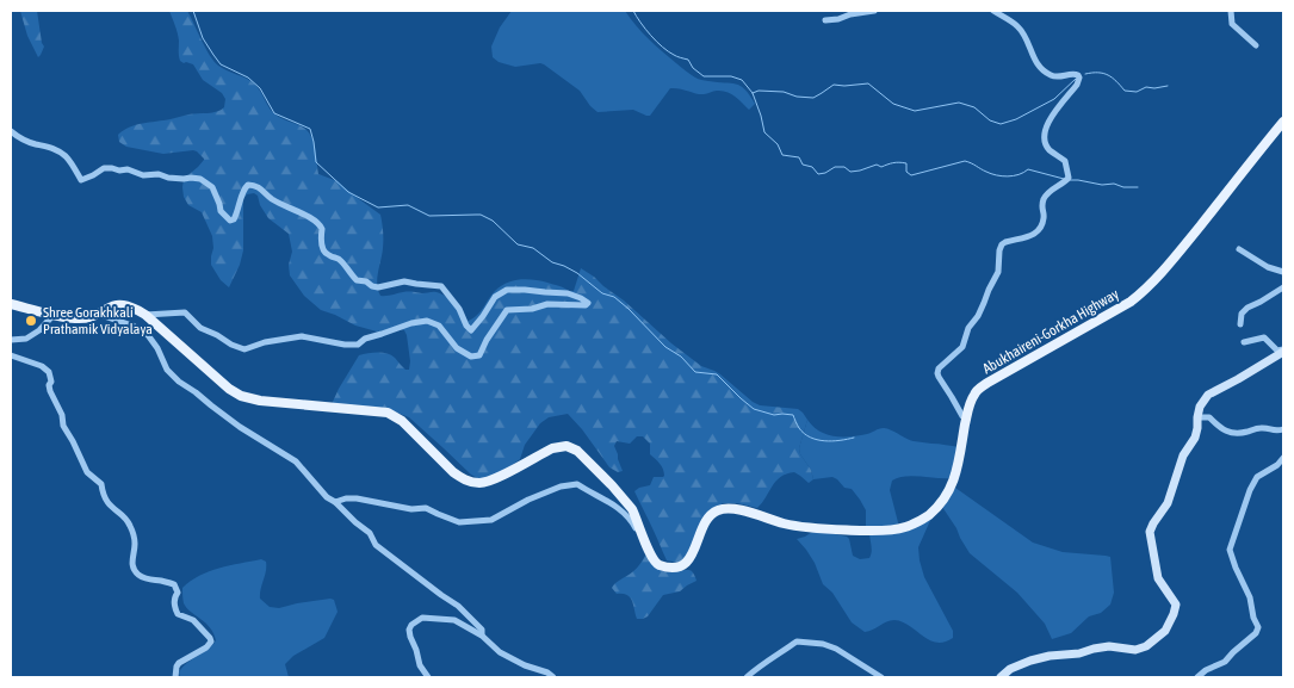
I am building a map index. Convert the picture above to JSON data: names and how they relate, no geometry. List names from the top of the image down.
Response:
{
  "streets": {
    "main road": ["Abukhaireni-Gorkha Highway"]
  },
  "places": ["Shree Gorakhkali Prathamik Vidyalaya"]
}
